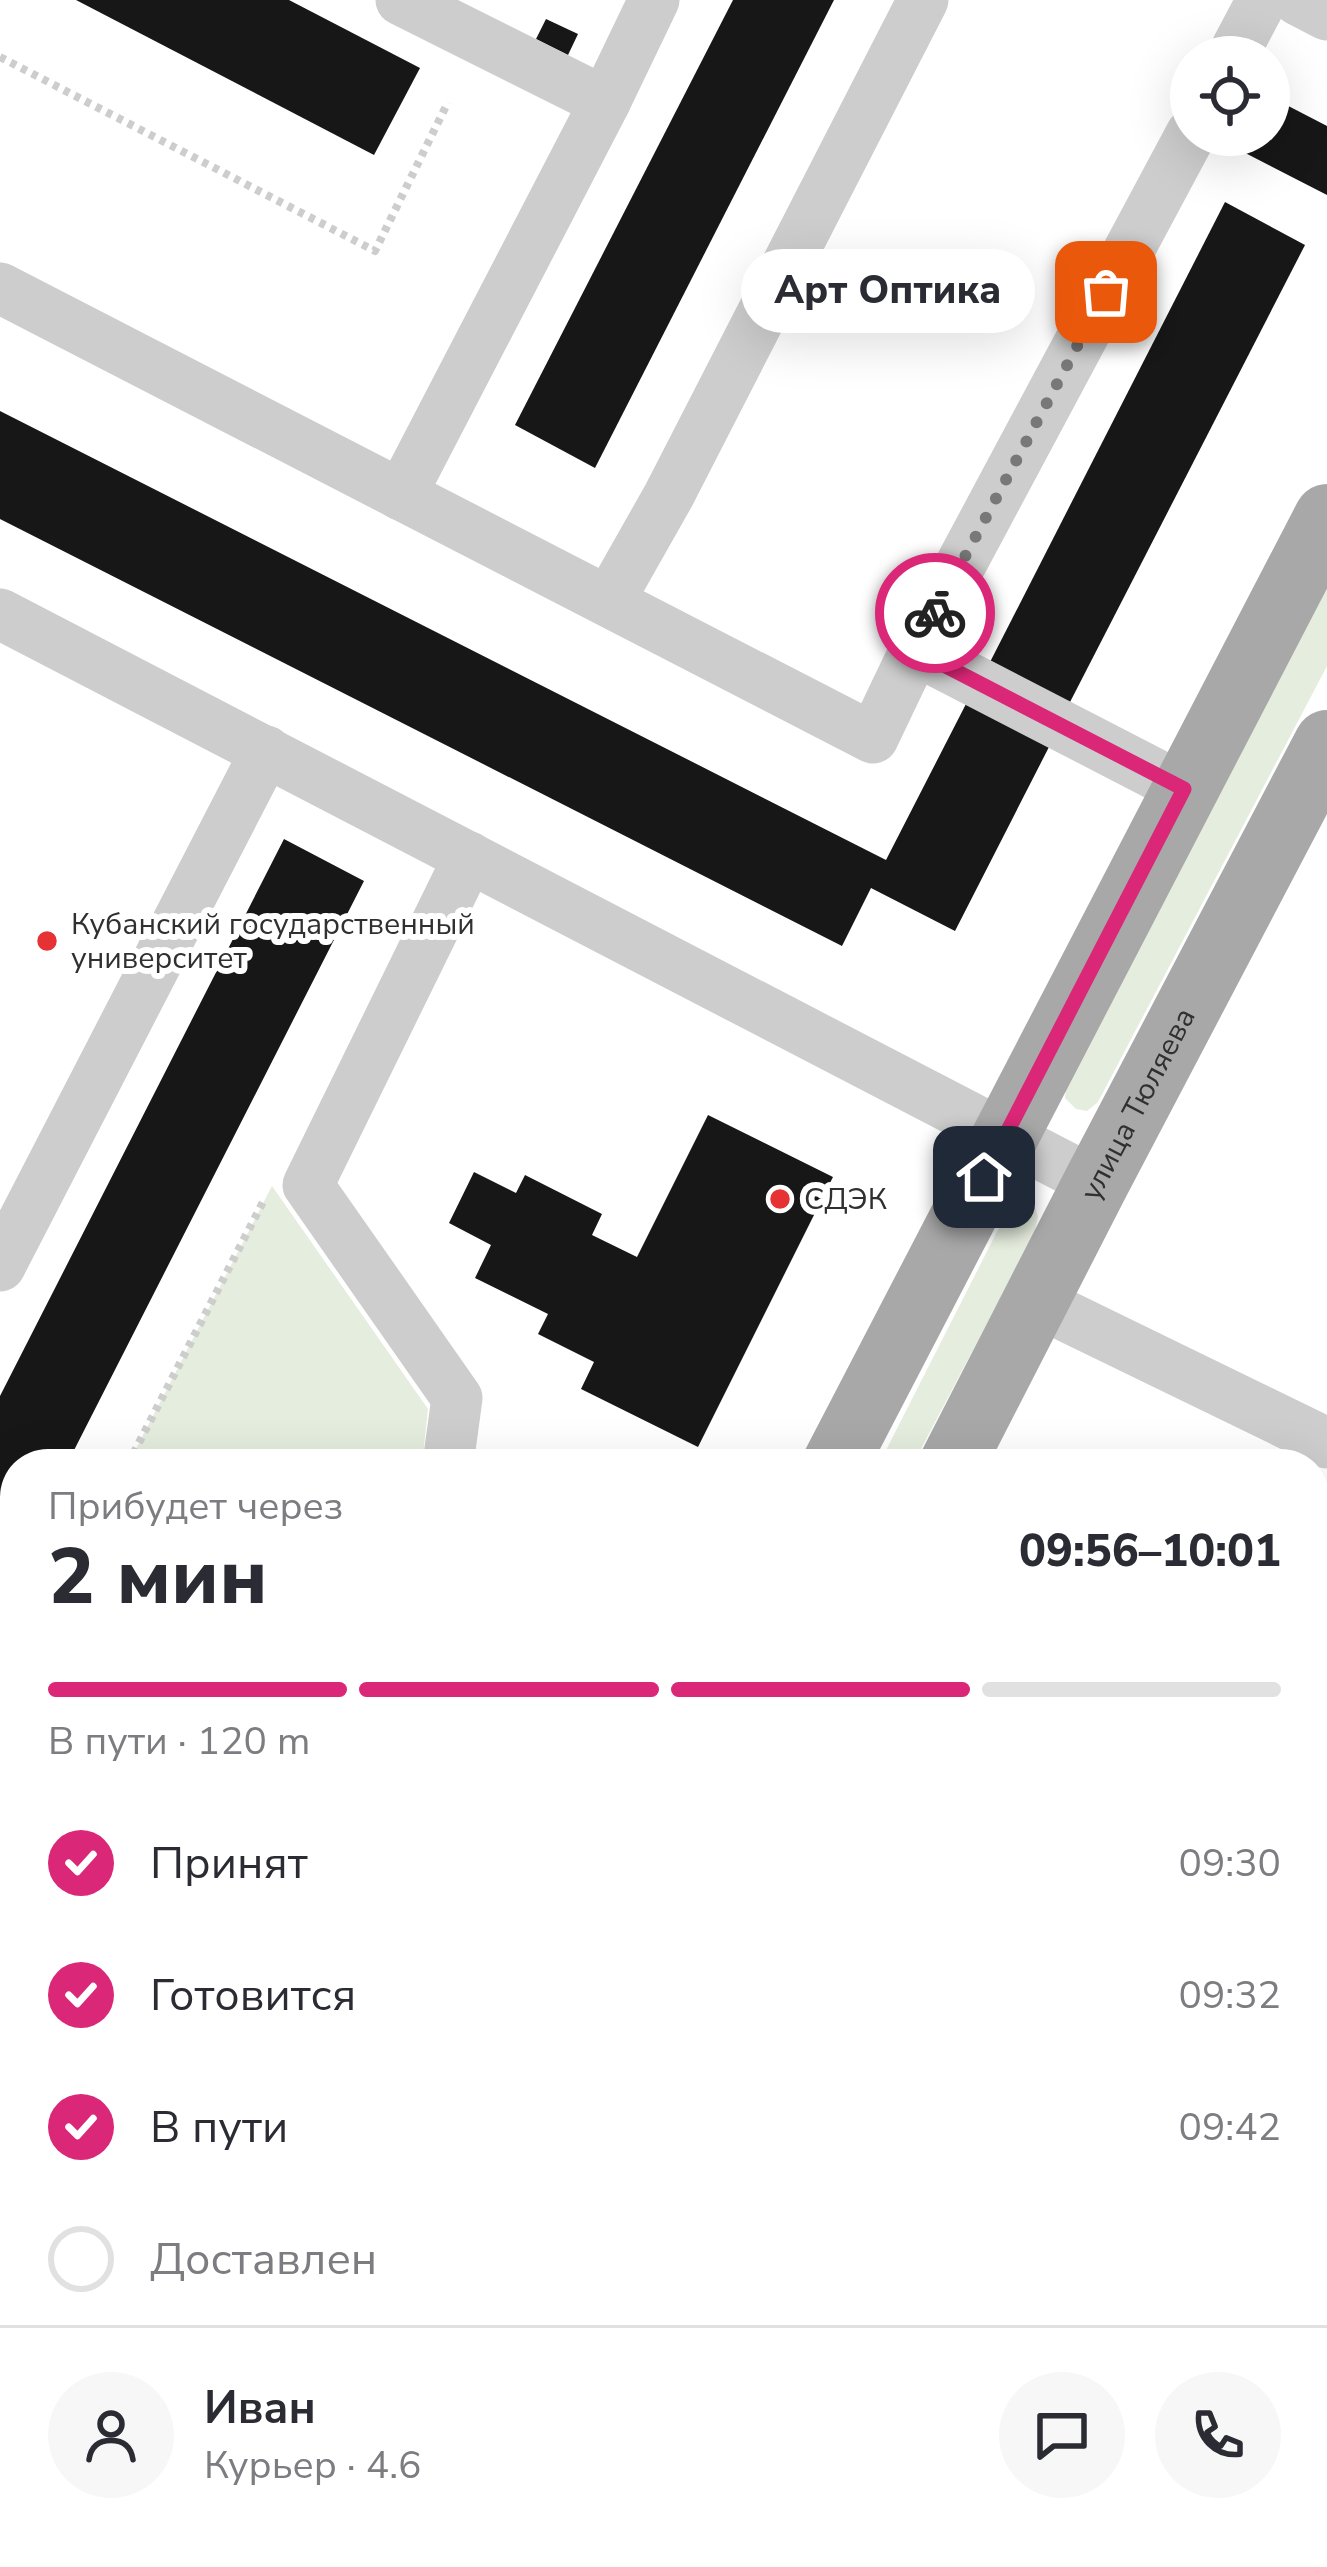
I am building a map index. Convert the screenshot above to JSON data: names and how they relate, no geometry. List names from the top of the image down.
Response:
{
  "streets": {
    "main road": ["улица Тюляева"]
  },
  "places": ["Арт Оптика", "Кубанский государственный университет", "СДЭК"],
  "page": {
    "bubble": "Арт Оптика",
    "heading": ["2 мин", "Прибудет через", "09:56–10:01"],
    "panel": ["Иван", "Курьер · 4.6"],
    "bar": "В пути · 120 m",
    "list": [
      ["Принят", "09:30"],
      ["Готовится", "09:32"],
      ["В пути", "09:42"],
      "Доставлен"
    ]
  }
}
